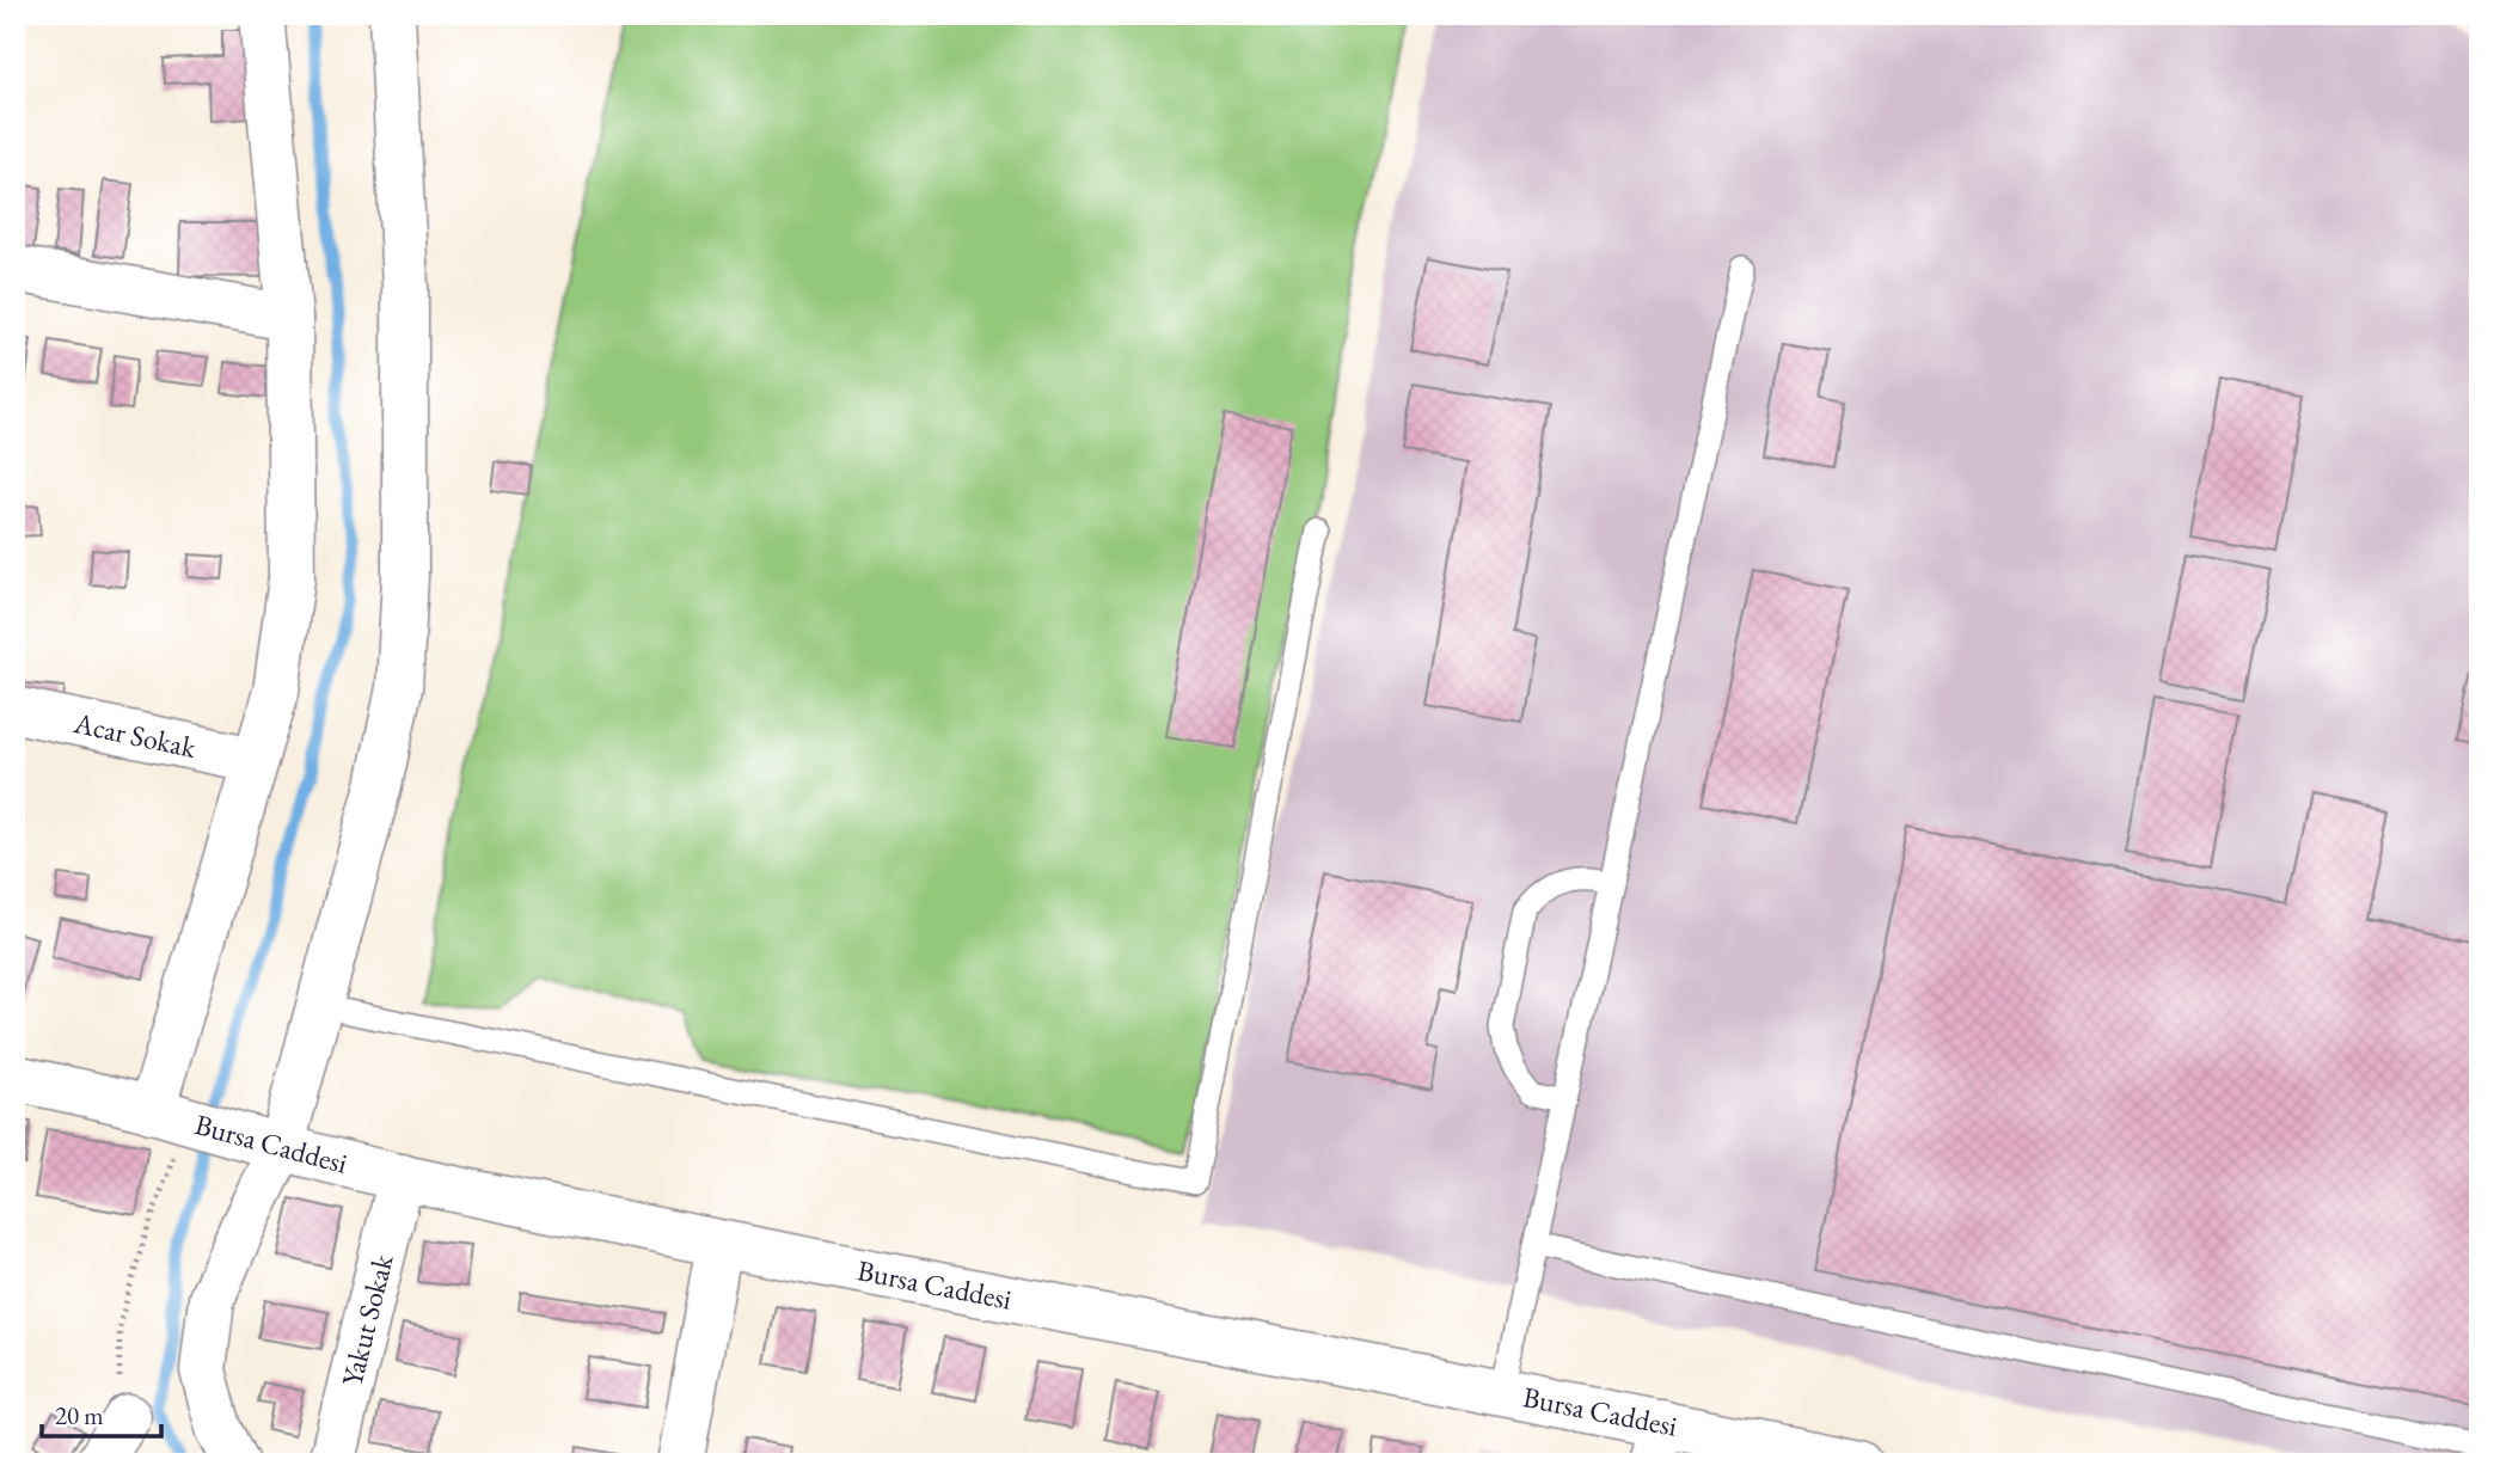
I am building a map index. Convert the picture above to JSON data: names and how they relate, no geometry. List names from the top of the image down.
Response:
{
  "streets": {
    "street": ["Acar Sokak", "Bursa Caddesi", "Yakut Sokak"]
  },
  "crossings": [
    ["Bursa Caddesi", "Yakut Sokak"]
  ],
  "scale_bar": "20 m"
}
